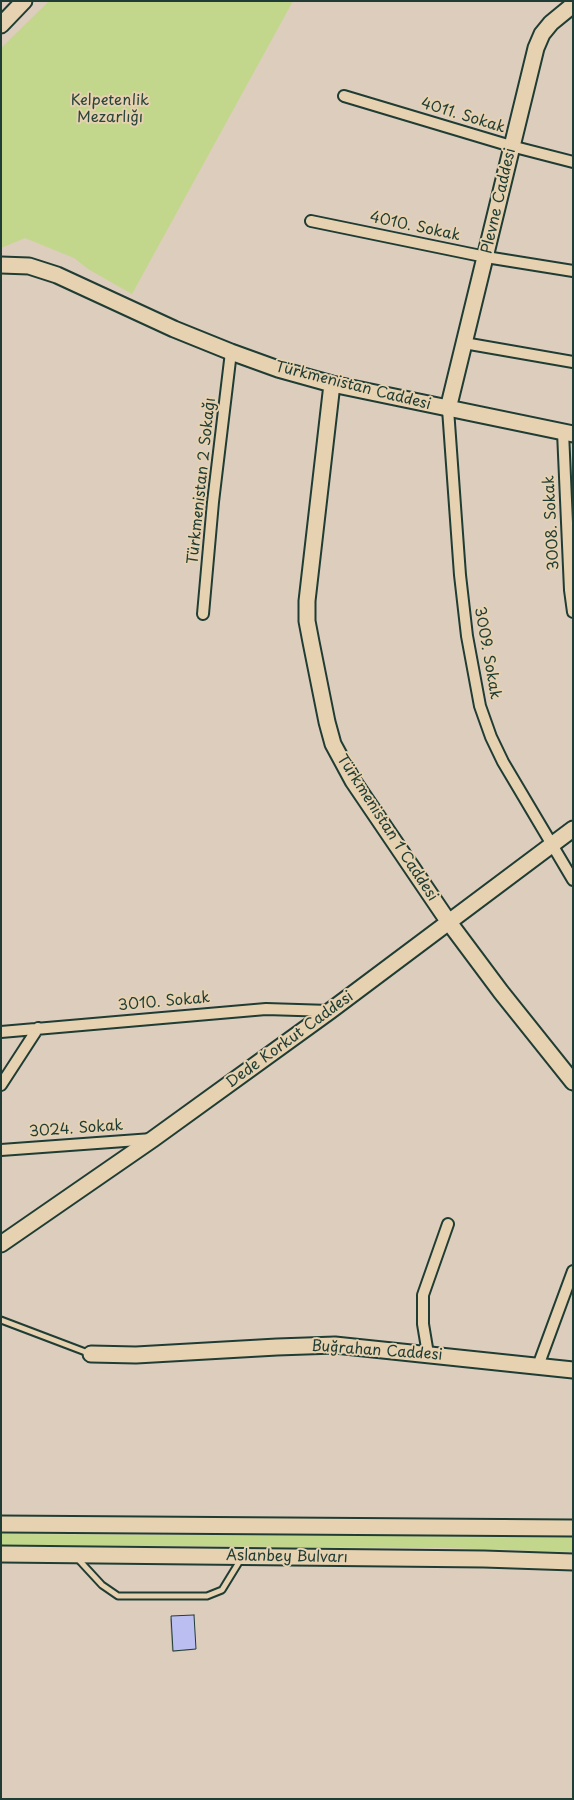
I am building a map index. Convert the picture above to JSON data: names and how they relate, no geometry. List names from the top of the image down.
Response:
{
  "streets": {
    "street": [
      "4011. Sokak",
      "Plevne Caddesi",
      "4010. Sokak",
      "Türkmenistan Caddesi",
      "Türkmenistan 2 Sokağı",
      "3008. Sokak",
      "3009. Sokak",
      "Türkmenistan 1 Caddesi",
      "3010. Sokak",
      "Dede Korkut Caddesi",
      "3024. Sokak",
      "Buğrahan Caddesi",
      "Aslanbey Bulvarı"
    ]
  },
  "crossings": [
    ["4011. Sokak", "Plevne Caddesi"],
    ["Plevne Caddesi", "4010. Sokak"],
    ["Plevne Caddesi", "Türkmenistan Caddesi"],
    ["Plevne Caddesi", "3009. Sokak"],
    ["Türkmenistan Caddesi", "Türkmenistan 2 Sokağı"],
    ["Türkmenistan Caddesi", "3008. Sokak"],
    ["Türkmenistan Caddesi", "3009. Sokak"],
    ["Türkmenistan Caddesi", "Türkmenistan 1 Caddesi"],
    ["3009. Sokak", "Dede Korkut Caddesi"],
    ["Türkmenistan 1 Caddesi", "Dede Korkut Caddesi"],
    ["3010. Sokak", "Dede Korkut Caddesi"],
    ["Dede Korkut Caddesi", "3024. Sokak"]
  ],
  "parks": ["Kelpetenlik Mezarlığı"]
}
